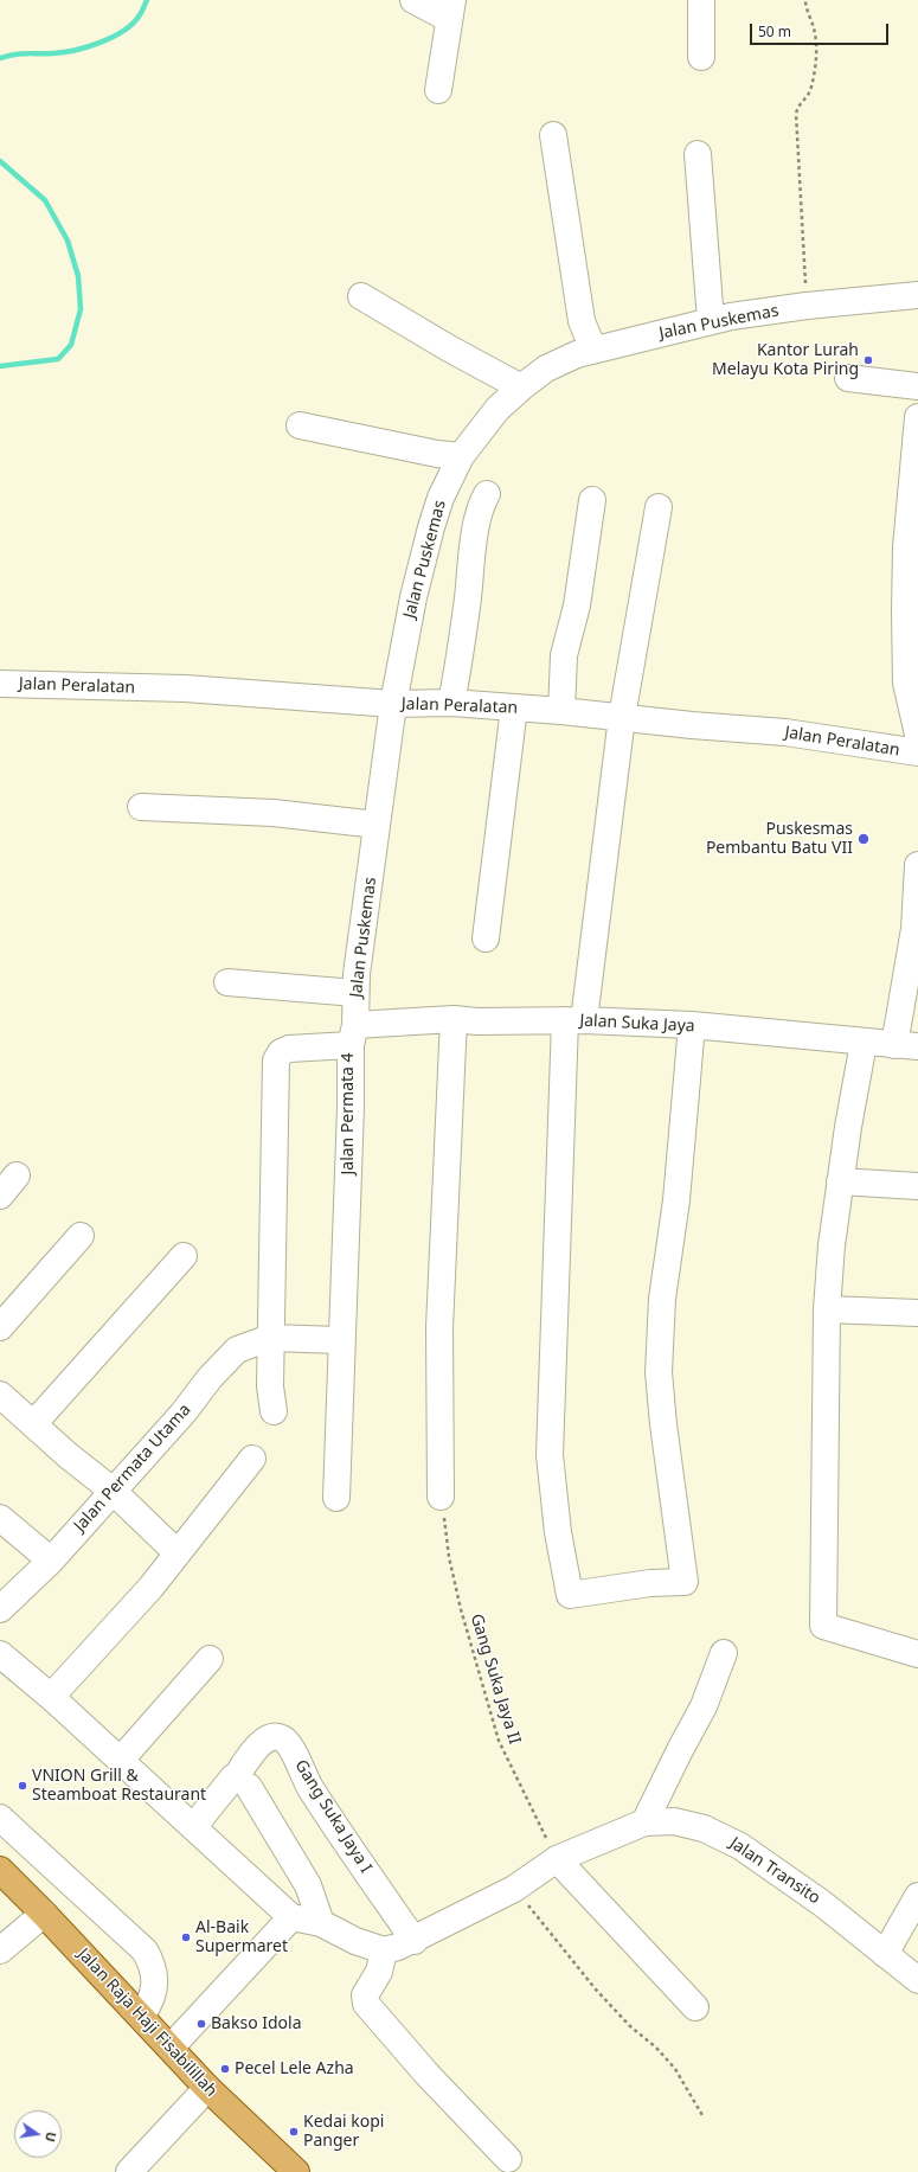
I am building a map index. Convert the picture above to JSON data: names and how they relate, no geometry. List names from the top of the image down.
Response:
{
  "streets": {
    "main road": ["Jalan Raja Haji Fisabilillah"],
    "street": [
      "Jalan Puskemas",
      "Jalan Peralatan",
      "Jalan Suka Jaya",
      "Jalan Permata 4",
      "Jalan Permata Utama",
      "Gang Suka Jaya I",
      "Jalan Transito"
    ],
    "path": ["Gang Suka Jaya II"]
  },
  "crossings": [
    ["Jalan Puskemas", "Jalan Peralatan"],
    ["Jalan Puskemas", "Jalan Suka Jaya"],
    ["Jalan Puskemas", "Jalan Permata 4"],
    ["Jalan Suka Jaya", "Jalan Permata 4"],
    ["Jalan Permata 4", "Jalan Permata Utama"],
    ["Gang Suka Jaya II", "Jalan Transito"],
    ["Gang Suka Jaya I", "Jalan Transito"]
  ],
  "places": [
    "Kantor Lurah Melayu Kota Piring",
    "Puskesmas Pembantu Batu VII",
    "VNION Grill & Steamboat Restaurant",
    "Al-Baik Supermaret",
    "Bakso Idola",
    "Pecel Lele Azha",
    "Kedai kopi Panger"
  ],
  "scale_bar": "50 m",
  "north": "right"
}
